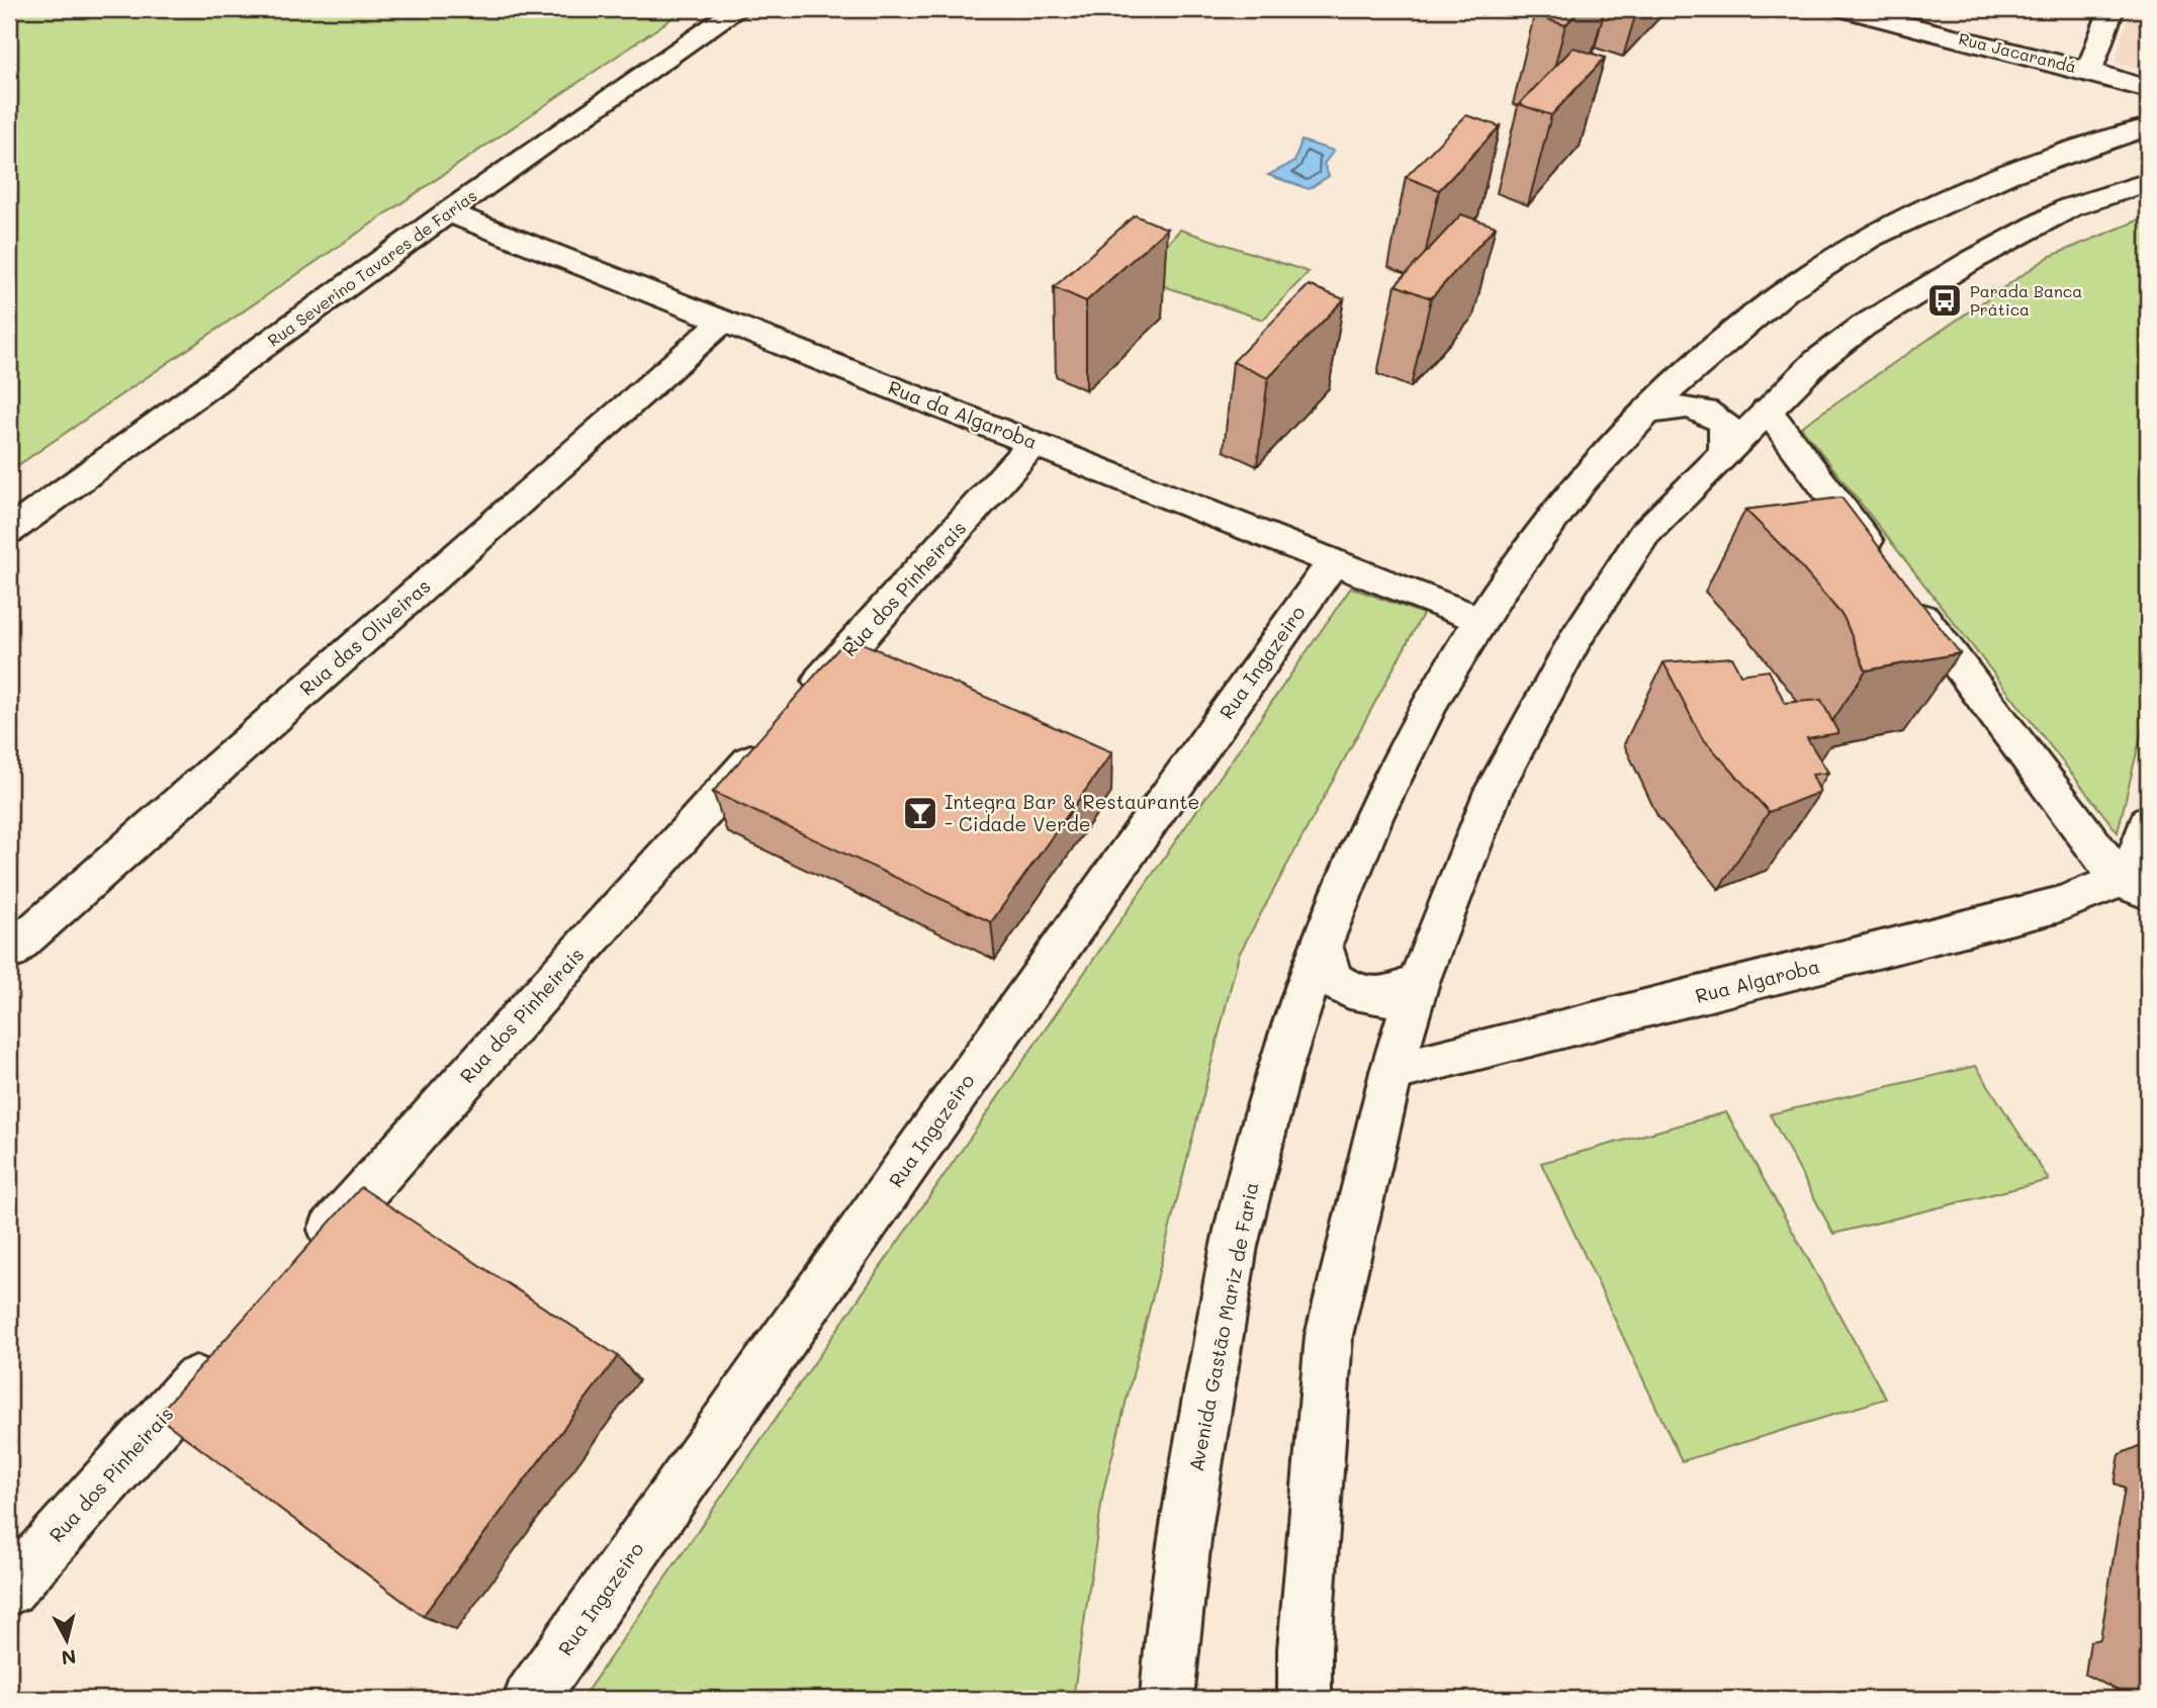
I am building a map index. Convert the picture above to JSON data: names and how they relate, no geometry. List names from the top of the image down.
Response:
{
  "streets": {
    "street": [
      "Rua Jacarandá",
      "Rua Severino Tavares de Farias",
      "Rua da Algaroba",
      "Rua dos Pinheirais",
      "Rua das Oliveiras",
      "Rua Ingazeiro",
      "Rua Algaroba",
      "Avenida Gastão Mariz de Faria"
    ]
  },
  "crossings": [
    ["Rua Severino Tavares de Farias", "Rua da Algaroba"],
    ["Rua da Algaroba", "Rua dos Pinheirais"],
    ["Rua da Algaroba", "Rua das Oliveiras"],
    ["Rua da Algaroba", "Rua Ingazeiro"],
    ["Rua da Algaroba", "Avenida Gastão Mariz de Faria"]
  ],
  "places": {
    "bus stop": ["Parada Banca Prática"],
    "bar": ["Integra Bar & Restaurante - Cidade Verde"]
  },
  "north": "bottom"
}
